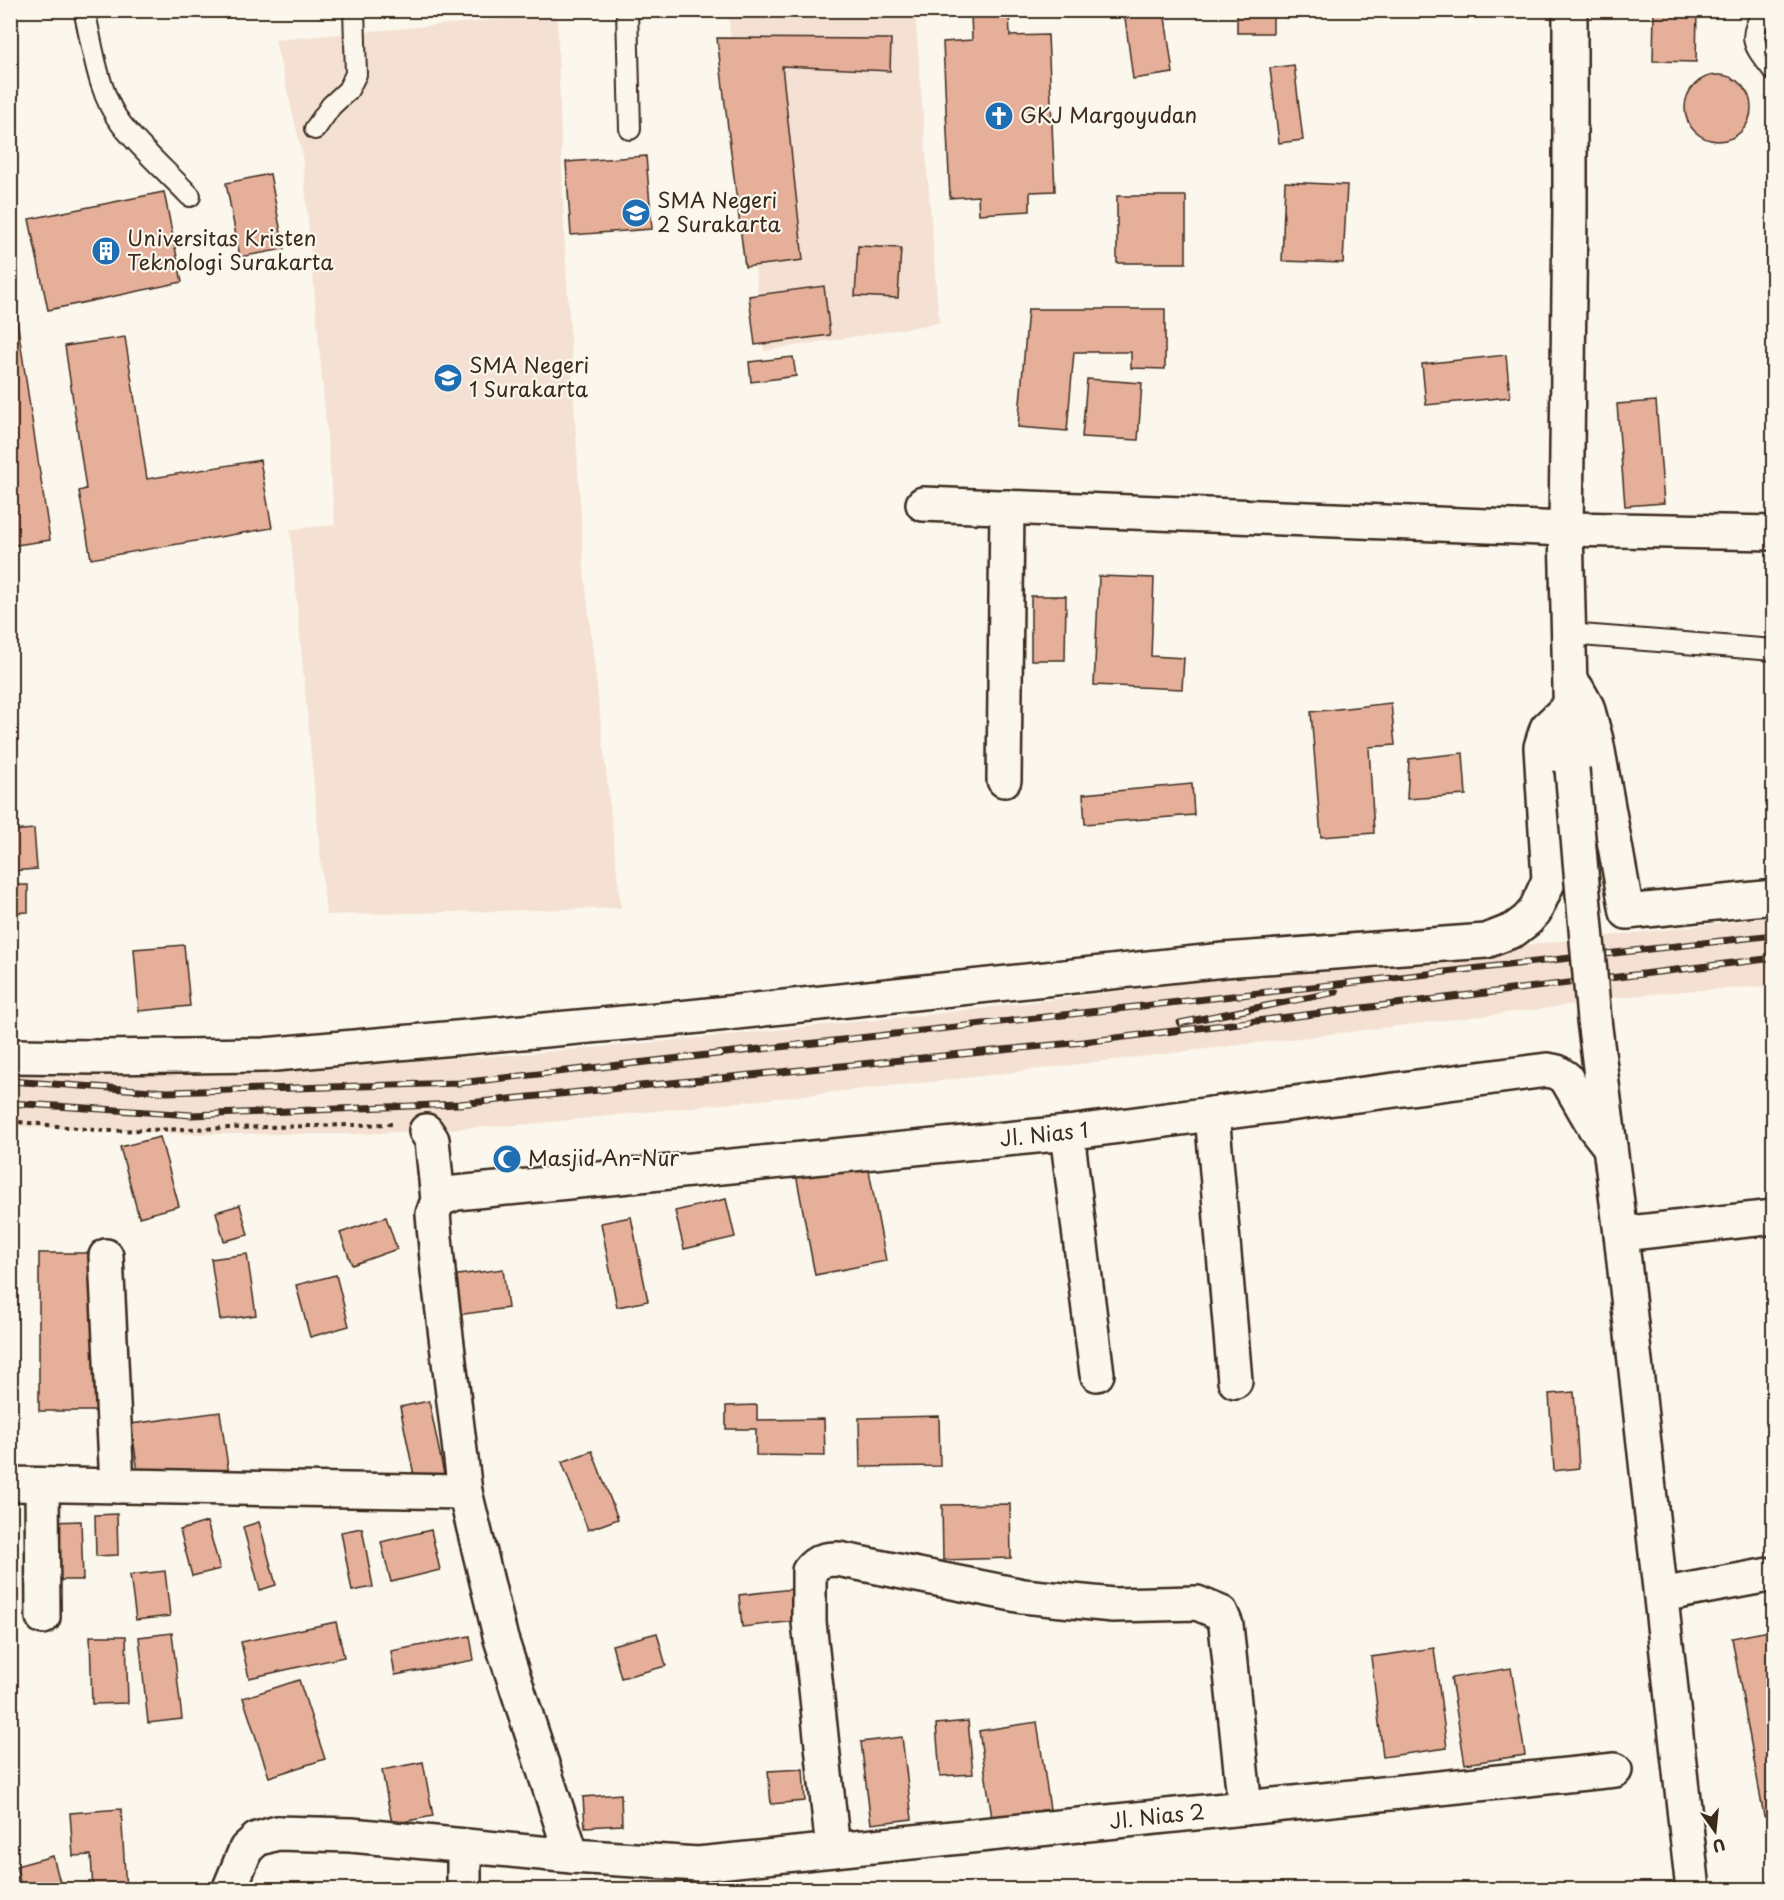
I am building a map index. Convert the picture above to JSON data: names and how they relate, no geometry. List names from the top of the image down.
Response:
{
  "streets": {
    "street": ["Jl. Nias 1", "Jl. Nias 2"]
  },
  "places": {
    "church": ["GKJ Margoyudan"],
    "school or university": ["SMA Negeri 2 Surakarta", "SMA Negeri 1 Surakarta"],
    "building": ["Universitas Kristen Teknologi Surakarta"],
    "mosque": ["Masjid An-Nur"]
  },
  "north": "bottom"
}
